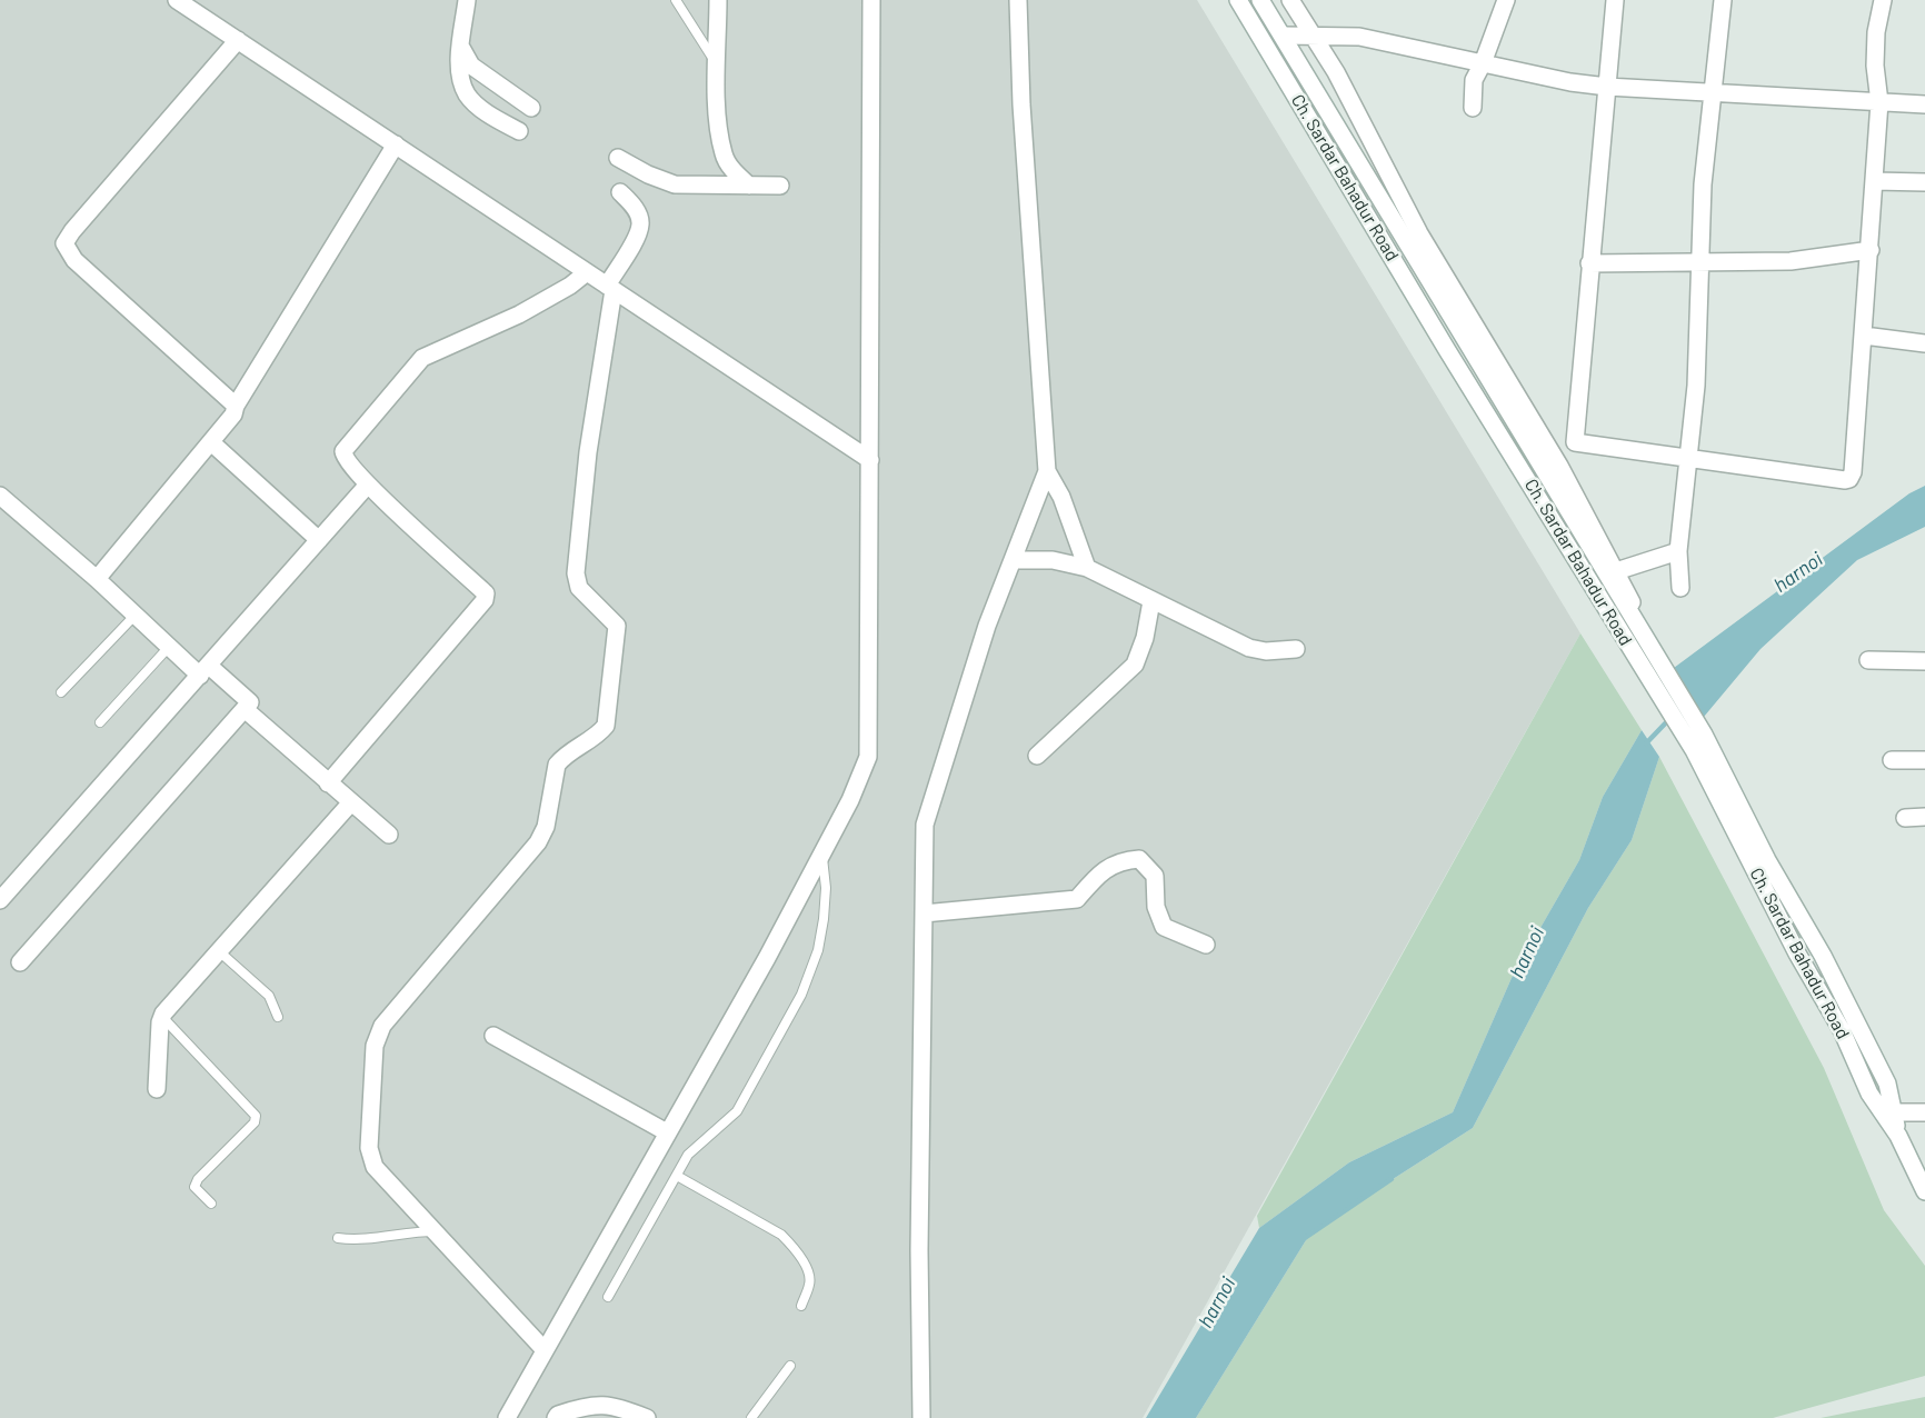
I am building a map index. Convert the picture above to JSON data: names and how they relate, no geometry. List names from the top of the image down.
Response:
{
  "streets": {
    "street": ["Ch. Sardar Bahadur Road"]
  },
  "water": ["harnoi"]
}
